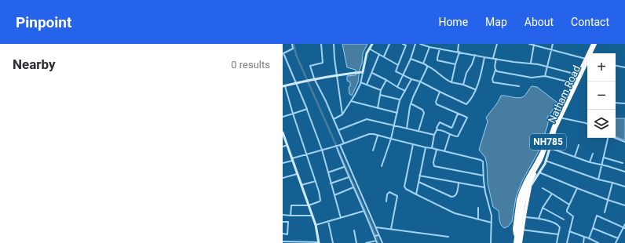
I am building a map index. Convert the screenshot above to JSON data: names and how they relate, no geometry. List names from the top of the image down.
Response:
{
  "streets": {
    "highway": ["NH785"],
    "main road": ["Natham Road"]
  },
  "crossings": [
    ["Natham Road", "NH785"]
  ],
  "page": {
    "header": "Pinpoint",
    "nav": [
      "Home",
      "Map",
      "About",
      "Contact"
    ],
    "heading": ["Nearby", "0 results"],
    "map_buttons": ["+", "−"]
  }
}
